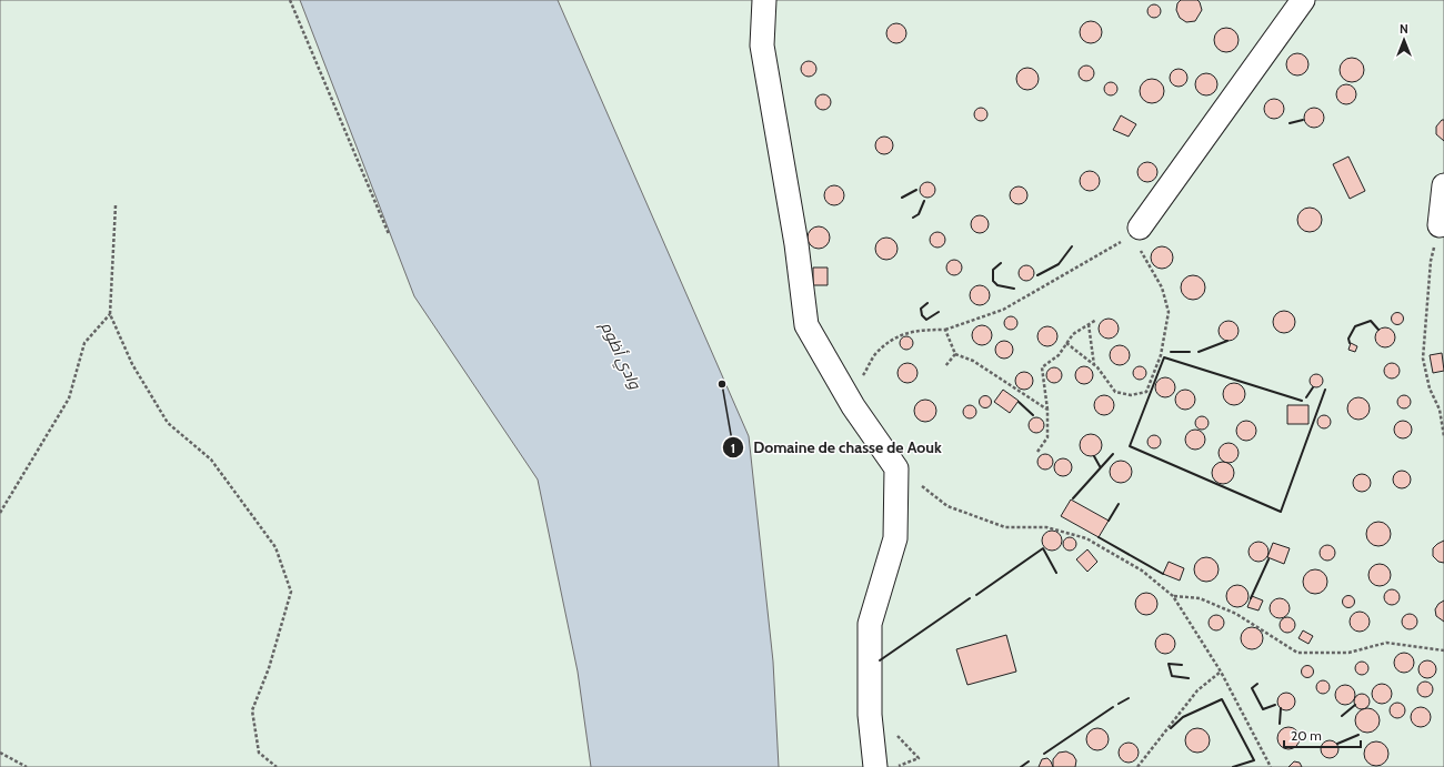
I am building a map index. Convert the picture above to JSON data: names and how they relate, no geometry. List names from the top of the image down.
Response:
{
  "water": ["وادي أظوم"],
  "places": ["Domaine de chasse de Aouk"],
  "scale_bar": "20 m",
  "north": "top"
}
